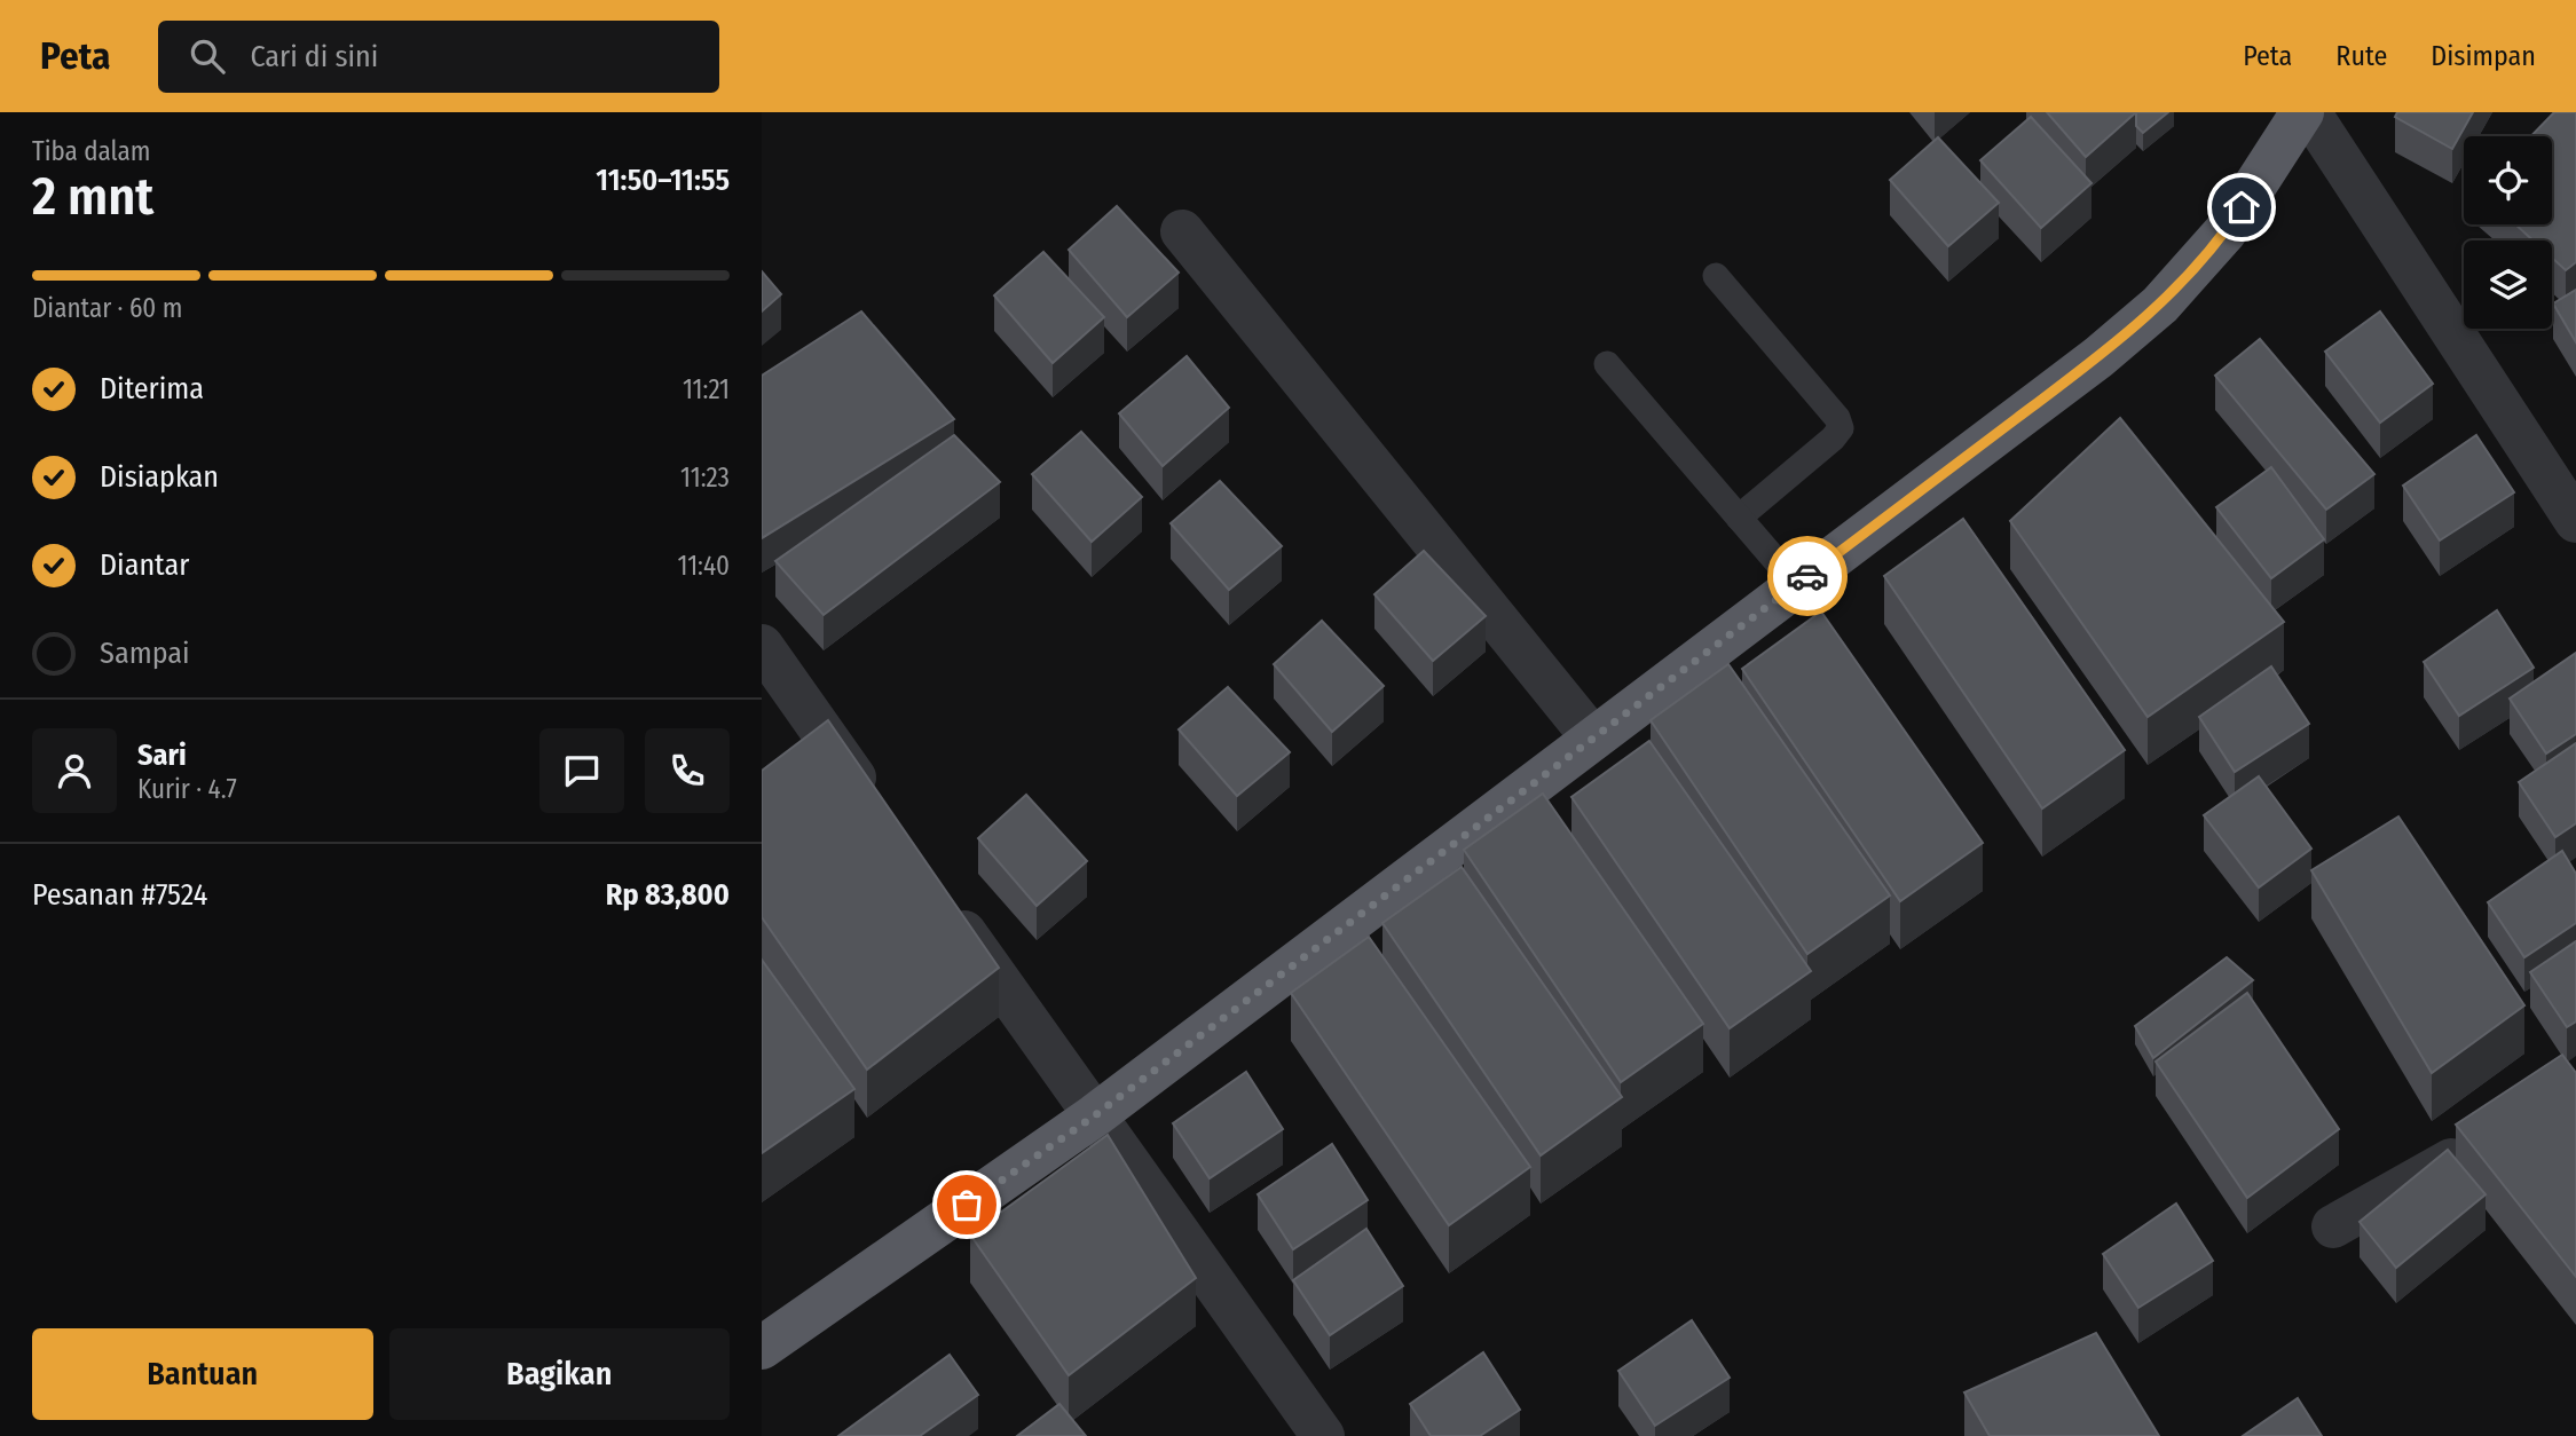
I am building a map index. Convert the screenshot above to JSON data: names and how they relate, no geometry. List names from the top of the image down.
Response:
{
  "page": {
    "header": "Peta",
    "search": "Cari di sini",
    "nav": ["Peta", "Rute", "Disimpan"],
    "heading": ["2 mnt", "Tiba dalam", "11:50–11:55"],
    "panel": [
      "Sari",
      "Kurir · 4.7",
      "Pesanan #7524",
      "Rp 83,800"
    ],
    "bar": "Diantar · 60 m",
    "list": [
      ["Diterima", "11:21"],
      ["Disiapkan", "11:23"],
      ["Diantar", "11:40"],
      "Sampai"
    ],
    "buttons": ["Bantuan", "Bagikan"]
  }
}
